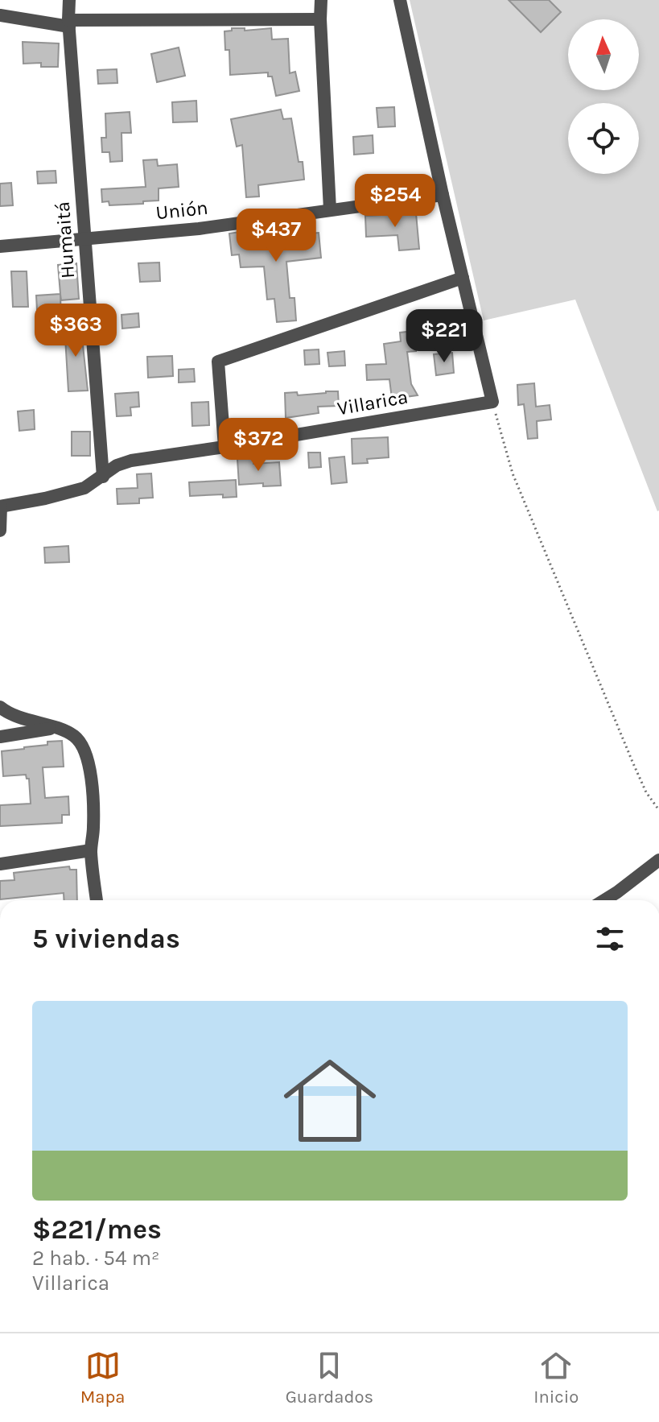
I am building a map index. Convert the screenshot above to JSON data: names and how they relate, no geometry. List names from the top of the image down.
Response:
{
  "streets": {
    "street": ["Unión", "Humaitá", "Villarica"]
  },
  "crossings": [
    ["Unión", "Humaitá"],
    ["Humaitá", "Villarica"]
  ],
  "north": "top",
  "page": {
    "price": [
      "$254",
      "$437",
      "$363",
      "$221",
      "$372"
    ],
    "heading": "5 viviendas",
    "list": [
      {
        "name": "$221/mes",
        "note": "2 hab. · 54 m² · Villarica"
      }
    ],
    "tabs": ["Mapa", "Guardados", "Inicio"]
  }
}
